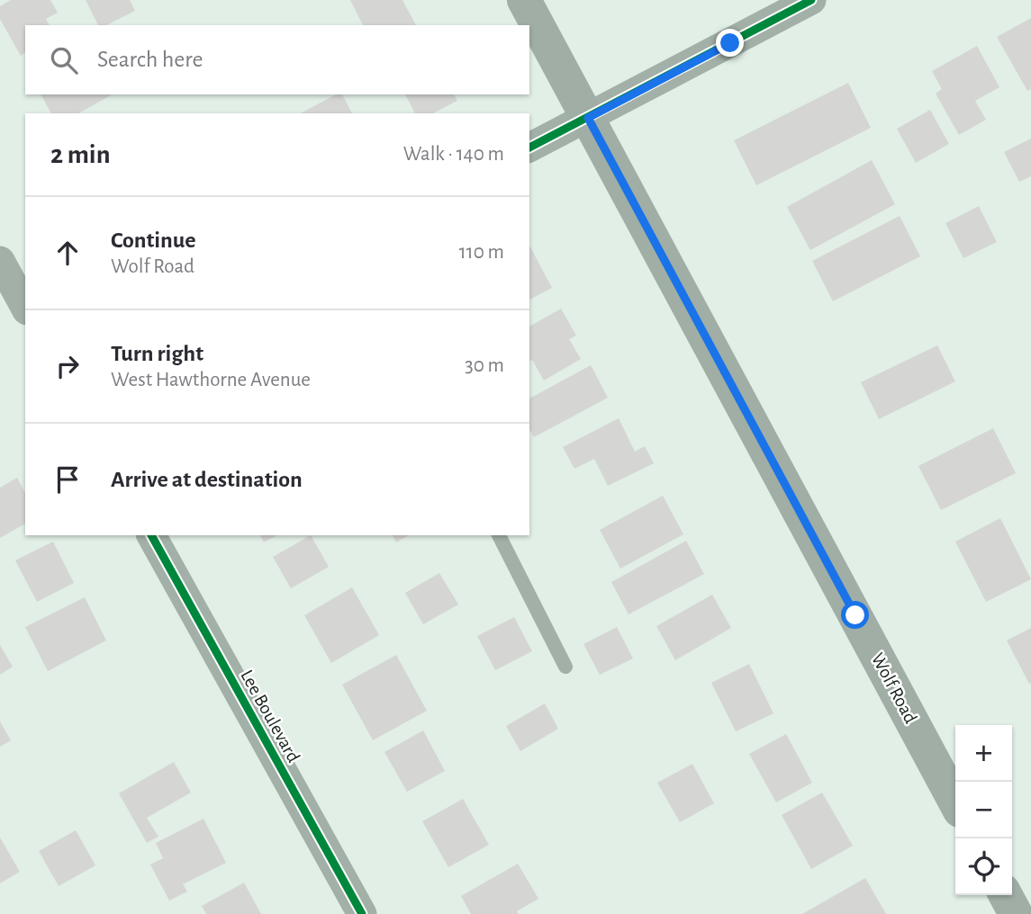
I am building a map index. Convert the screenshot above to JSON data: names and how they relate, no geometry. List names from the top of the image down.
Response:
{
  "streets": {
    "main road": ["Wolf Road"],
    "street": ["Lee Boulevard"]
  },
  "page": {
    "search": "Search here",
    "heading": ["2 min", "Walk · 140 m"],
    "list": [
      ["Continue", "Wolf Road", "110 m"],
      ["Turn right", "West Hawthorne Avenue", "30 m"],
      "Arrive at destination"
    ],
    "map_buttons": ["+", "−"]
  }
}
